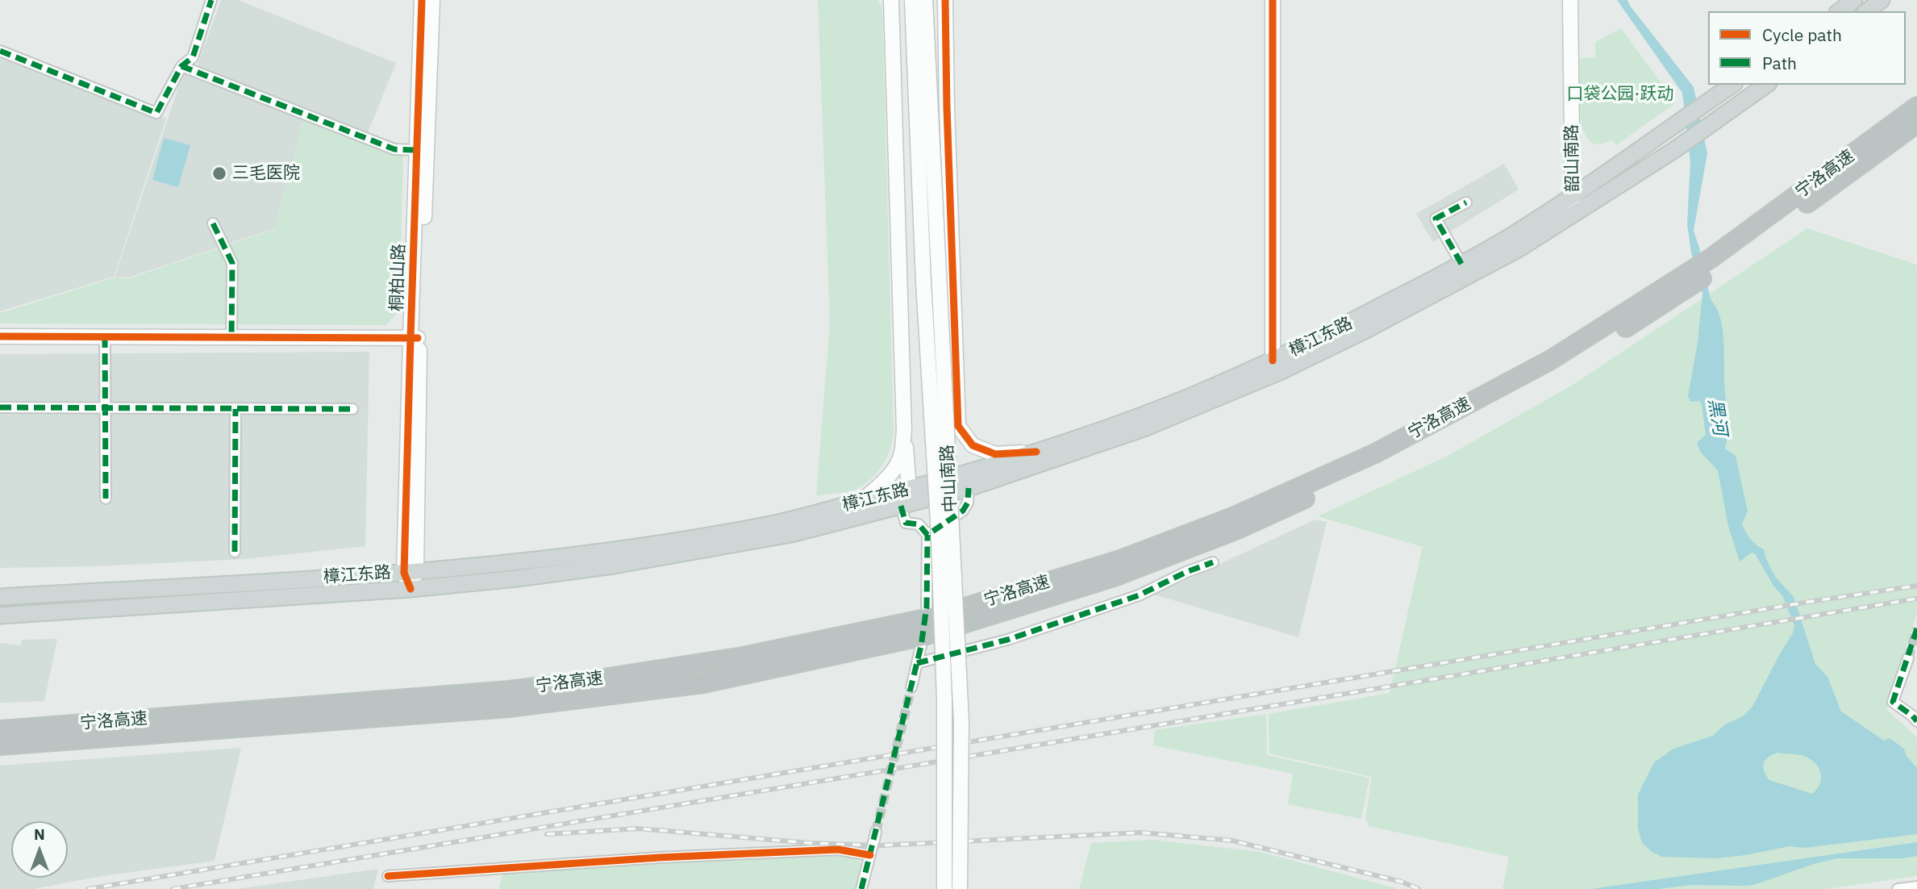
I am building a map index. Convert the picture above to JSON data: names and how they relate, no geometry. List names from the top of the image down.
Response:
{
  "streets": {
    "highway": ["宁洛高速"],
    "main road": ["樟江东路"],
    "street": ["韶山南路", "桐柏山路", "中山南路"]
  },
  "crossings": [
    ["韶山南路", "樟江东路"],
    ["桐柏山路", "樟江东路"]
  ],
  "water": ["黑河"],
  "parks": ["口袋公园·跃动"],
  "places": ["三毛医院"],
  "legend": ["Cycle path", "Path"],
  "north": "top"
}
